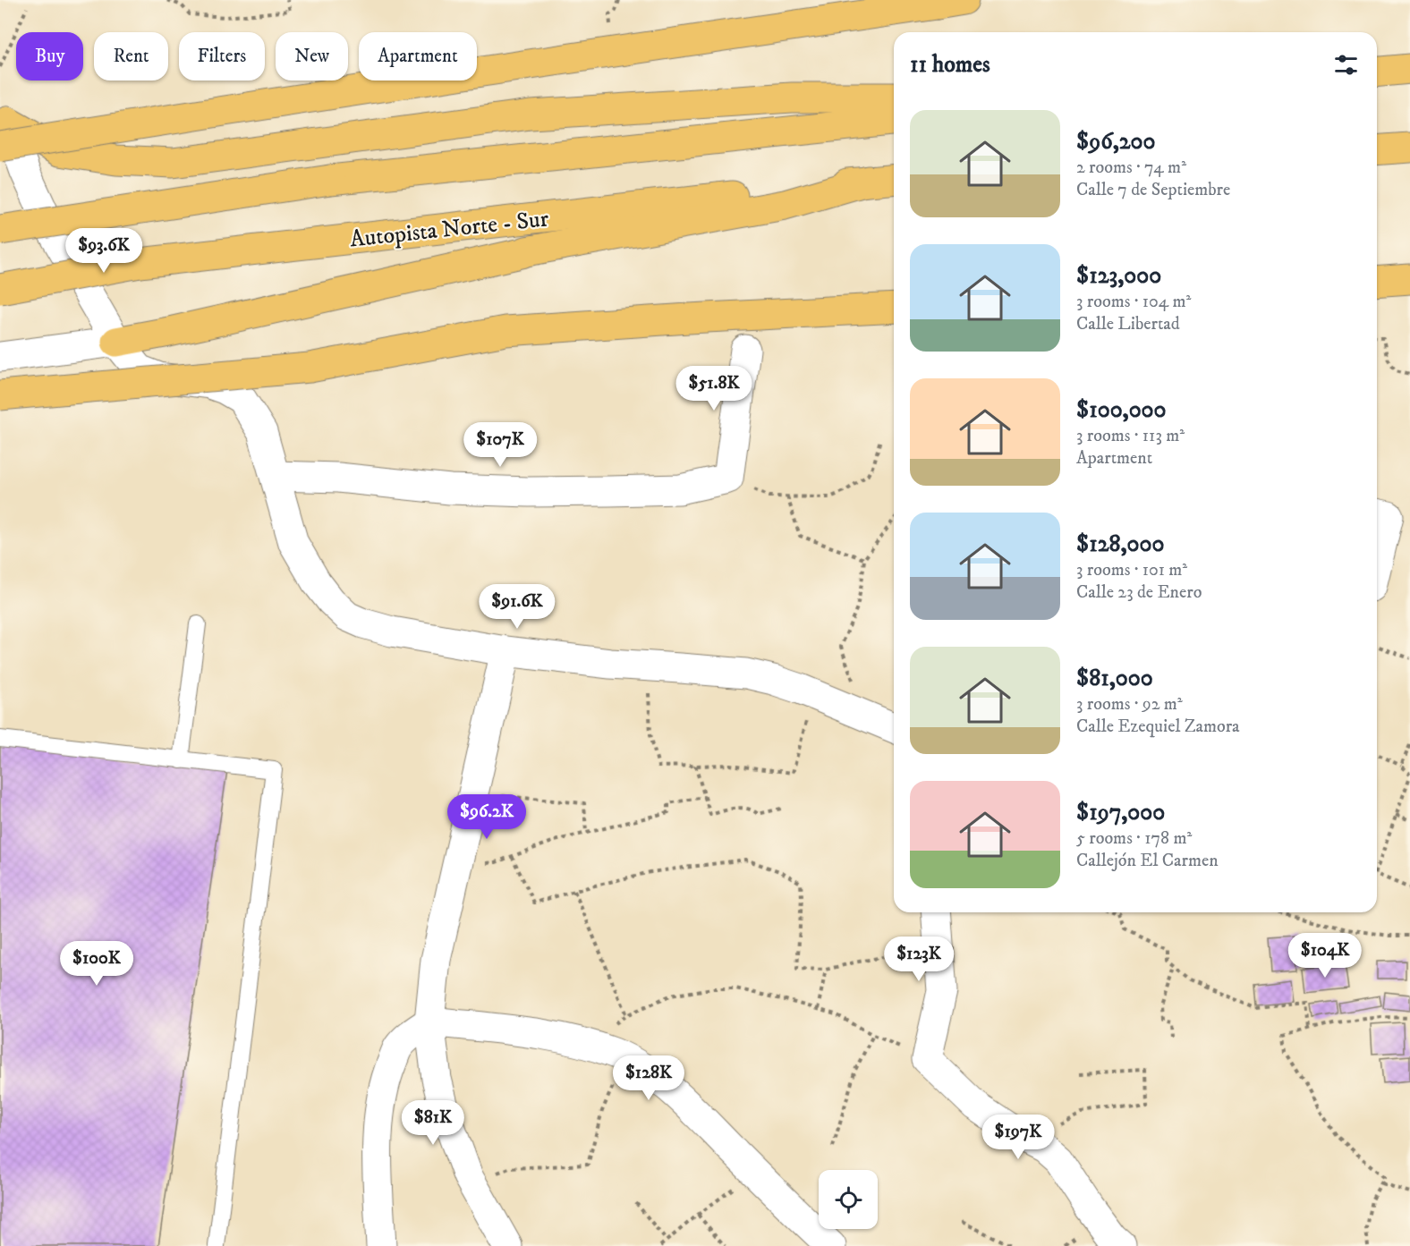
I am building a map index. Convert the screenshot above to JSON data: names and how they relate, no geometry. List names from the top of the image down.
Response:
{
  "streets": {
    "highway": ["Autopista Norte - Sur"]
  },
  "page": {
    "chip": [
      "Buy",
      "Rent",
      "Filters",
      "New",
      "Apartment"
    ],
    "heading": "11 homes",
    "list": [
      {
        "name": "$96,200",
        "note": "2 rooms · 74 m² · Calle 7 de Septiembre"
      },
      {
        "name": "$123,000",
        "note": "3 rooms · 104 m² · Calle Libertad"
      },
      {
        "name": "$100,000",
        "note": "3 rooms · 113 m² · Apartment"
      },
      {
        "name": "$128,000",
        "note": "3 rooms · 101 m² · Calle 23 de Enero"
      },
      {
        "name": "$81,000",
        "note": "3 rooms · 92 m² · Calle Ezequiel Zamora"
      },
      {
        "name": "$197,000",
        "note": "5 rooms · 178 m² · Callejón El Carmen"
      }
    ],
    "price": [
      "$93.6K",
      "$51.8K",
      "$107K",
      "$91.6K",
      "$96.2K",
      "$104K",
      "$123K",
      "$100K",
      "$128K",
      "$81K",
      "$197K"
    ]
  }
}
